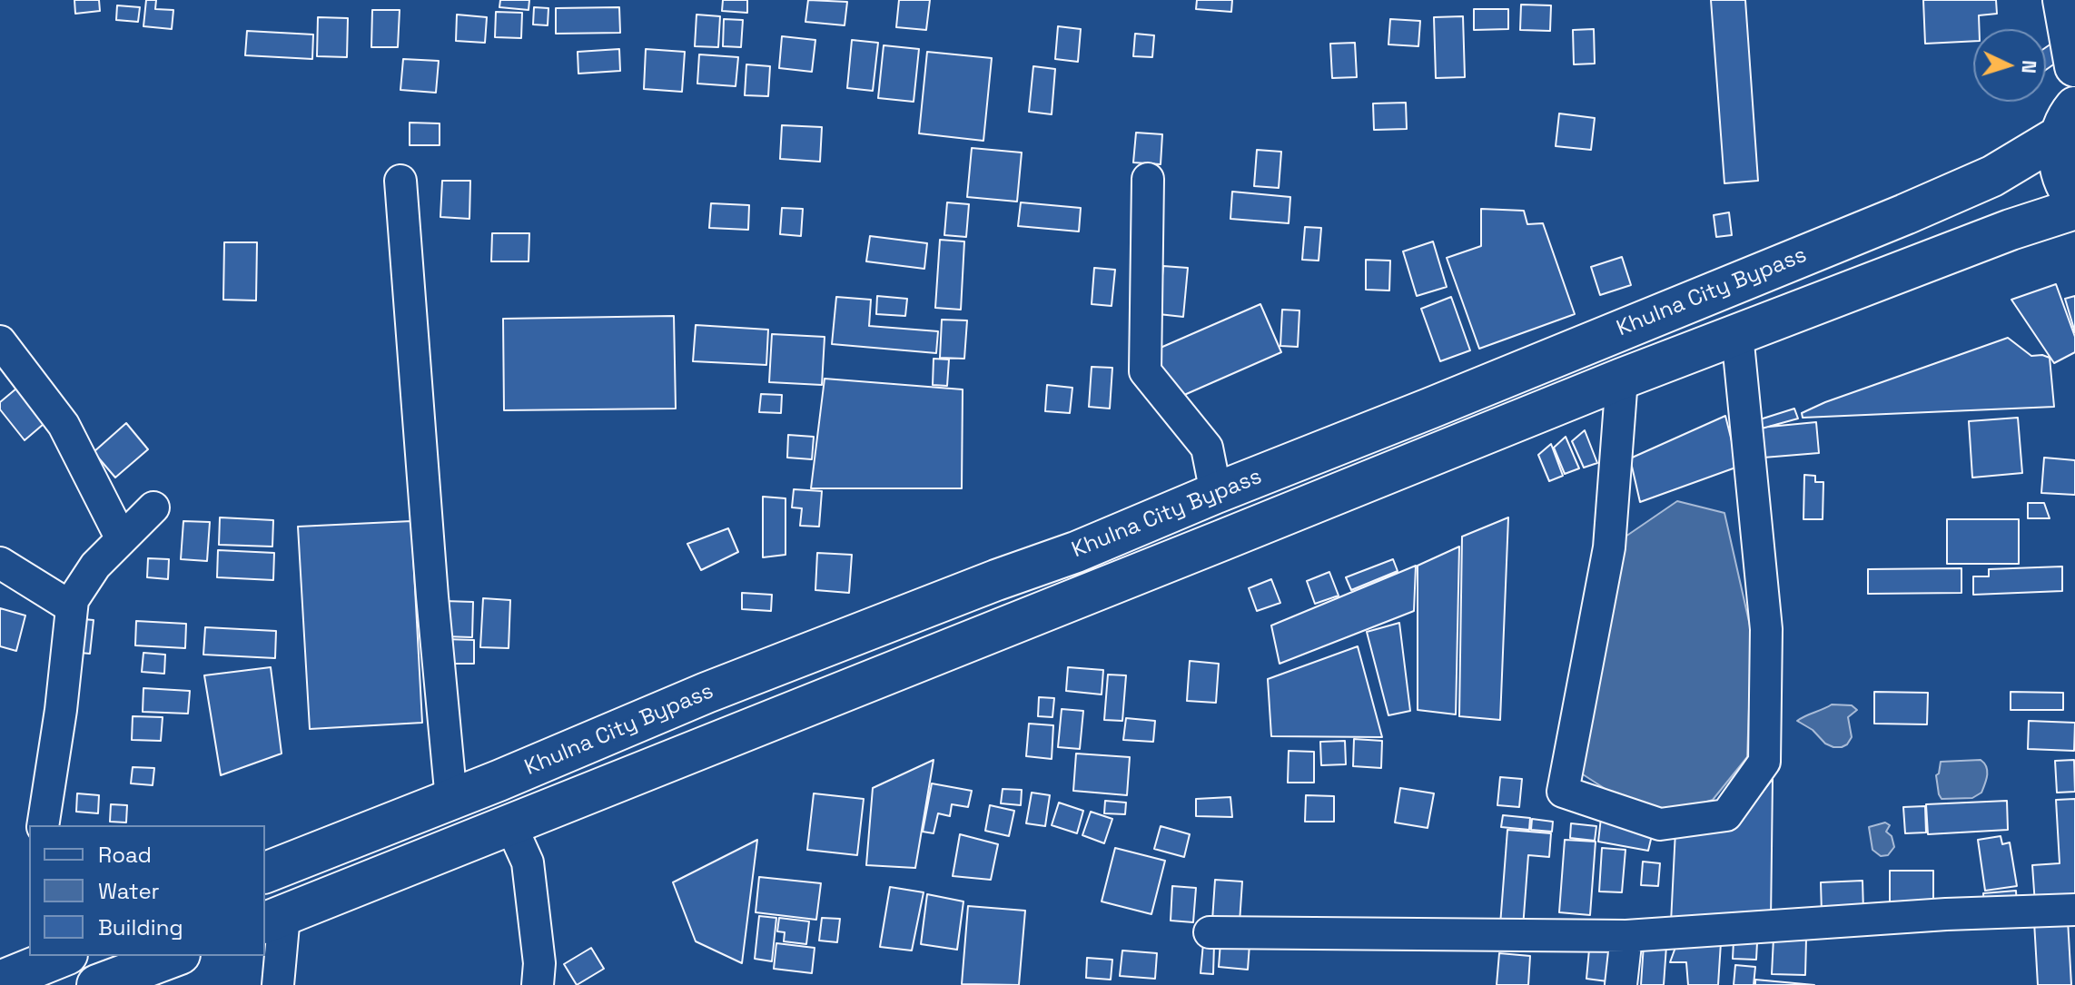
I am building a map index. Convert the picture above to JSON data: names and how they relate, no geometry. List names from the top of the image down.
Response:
{
  "streets": {
    "highway": ["Khulna City Bypass"]
  },
  "legend": ["Road", "Water", "Building"],
  "north": "right"
}
